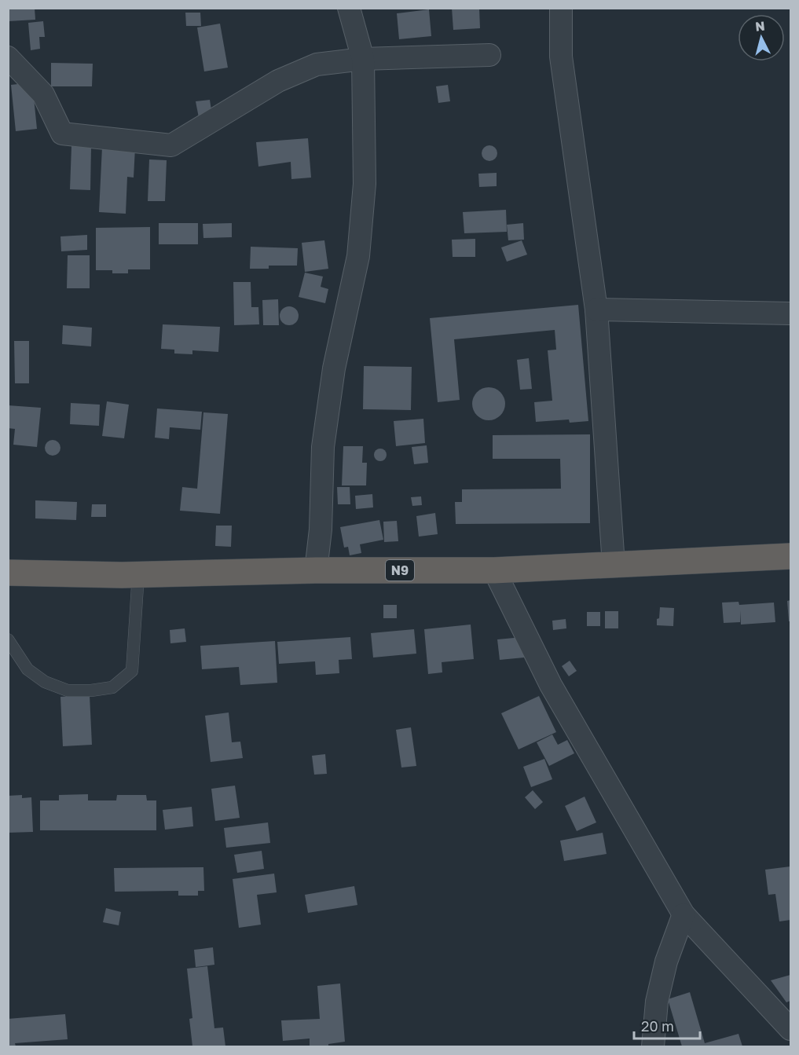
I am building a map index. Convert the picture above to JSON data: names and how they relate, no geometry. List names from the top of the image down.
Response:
{
  "streets": {
    "highway": ["N9"]
  },
  "scale_bar": "20 m",
  "north": "top"
}
